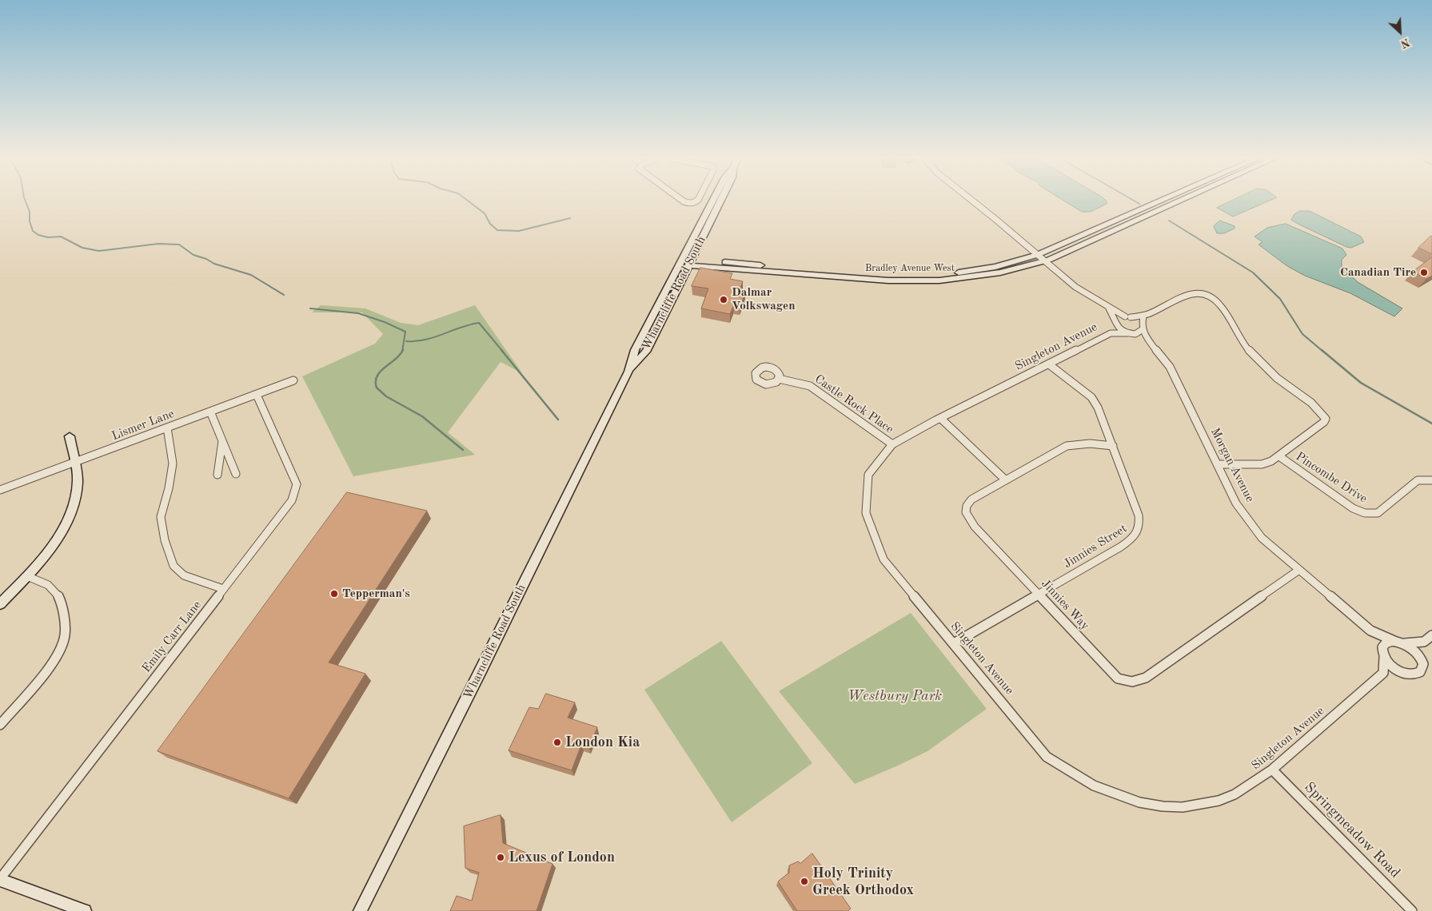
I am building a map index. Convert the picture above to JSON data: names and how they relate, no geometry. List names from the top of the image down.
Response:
{
  "streets": {
    "main road": ["Bradley Avenue West", "Wharncliffe Road South"],
    "street": [
      "Singleton Avenue",
      "Castle Rock Place",
      "Lismer Lane",
      "Morgan Avenue",
      "Pincombe Drive",
      "Jinnies Street",
      "Jinnies Way",
      "Emily Carr Lane",
      "Springmeadow Road"
    ]
  },
  "crossings": [
    ["Bradley Avenue West", "Wharncliffe Road South"],
    ["Singleton Avenue", "Castle Rock Place"],
    ["Singleton Avenue", "Morgan Avenue"],
    ["Singleton Avenue", "Jinnies Street"],
    ["Singleton Avenue", "Springmeadow Road"],
    ["Lismer Lane", "Emily Carr Lane"],
    ["Morgan Avenue", "Jinnies Way"],
    ["Jinnies Street", "Jinnies Way"]
  ],
  "parks": ["Westbury Park"],
  "places": [
    "Canadian Tire",
    "Dalmar Volkswagen",
    "Tepperman's",
    "London Kia",
    "Lexus of London",
    "Holy Trinity Greek Orthodox"
  ],
  "north": "bottom right"
}
